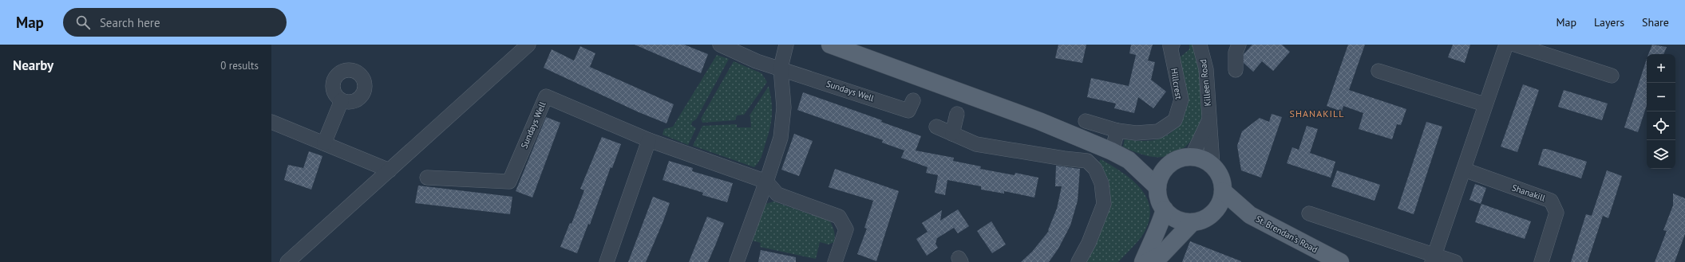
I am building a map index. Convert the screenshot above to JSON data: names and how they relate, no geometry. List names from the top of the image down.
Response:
{
  "streets": {
    "main road": ["St. Brendan's Road"],
    "street": [
      "Killeen Road",
      "Hillcrest",
      "Sundays Well",
      "Shanakill"
    ]
  },
  "districts": ["SHANAKILL"],
  "page": {
    "header": "Map",
    "search": "Search here",
    "nav": ["Map", "Layers", "Share"],
    "heading": ["Nearby", "0 results"],
    "map_buttons": ["+", "−"]
  }
}
